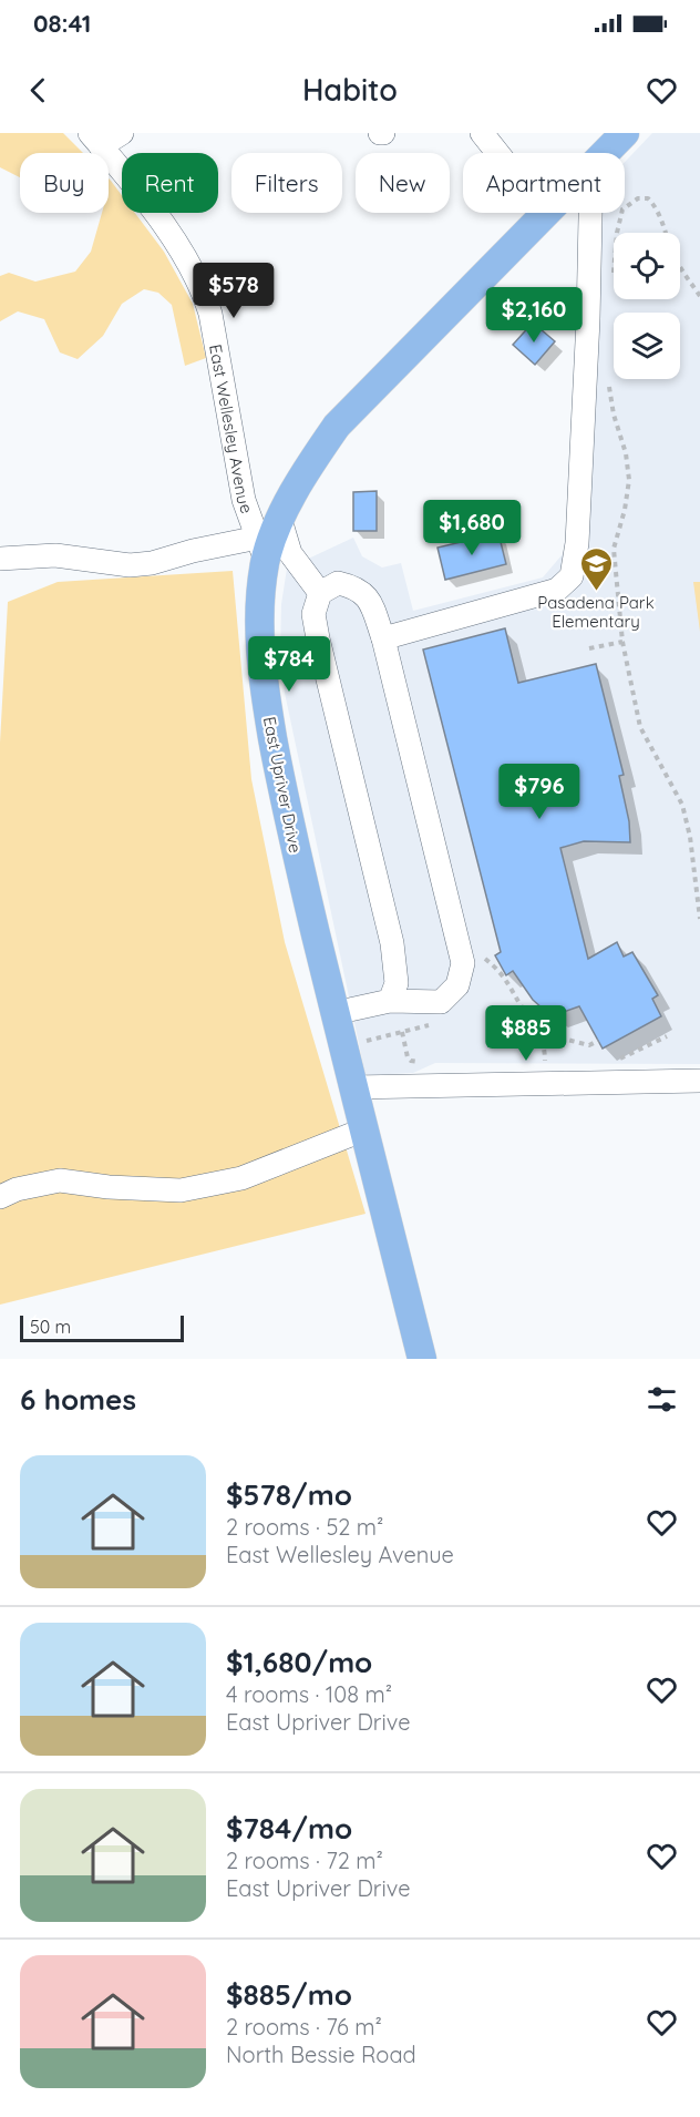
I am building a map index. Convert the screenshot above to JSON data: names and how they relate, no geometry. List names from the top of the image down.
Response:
{
  "streets": {
    "main road": ["East Upriver Drive"],
    "street": ["East Wellesley Avenue"]
  },
  "crossings": [
    ["East Wellesley Avenue", "East Upriver Drive"]
  ],
  "places": {
    "school or university": ["Pasadena Park Elementary"]
  },
  "scale_bar": "50 m",
  "page": {
    "status": "08:41",
    "header": "Habito",
    "chip": [
      "Buy",
      "Rent",
      "Filters",
      "New",
      "Apartment"
    ],
    "price": [
      "$578",
      "$2,160",
      "$1,680",
      "$784",
      "$796",
      "$885"
    ],
    "scale": "50 m",
    "heading": "6 homes",
    "list": [
      {
        "name": "$578/mo",
        "note": "2 rooms · 52 m² · East Wellesley Avenue"
      },
      {
        "name": "$1,680/mo",
        "note": "4 rooms · 108 m² · East Upriver Drive"
      },
      {
        "name": "$784/mo",
        "note": "2 rooms · 72 m² · East Upriver Drive"
      },
      {
        "name": "$885/mo",
        "note": "2 rooms · 76 m² · North Bessie Road"
      }
    ]
  }
}
